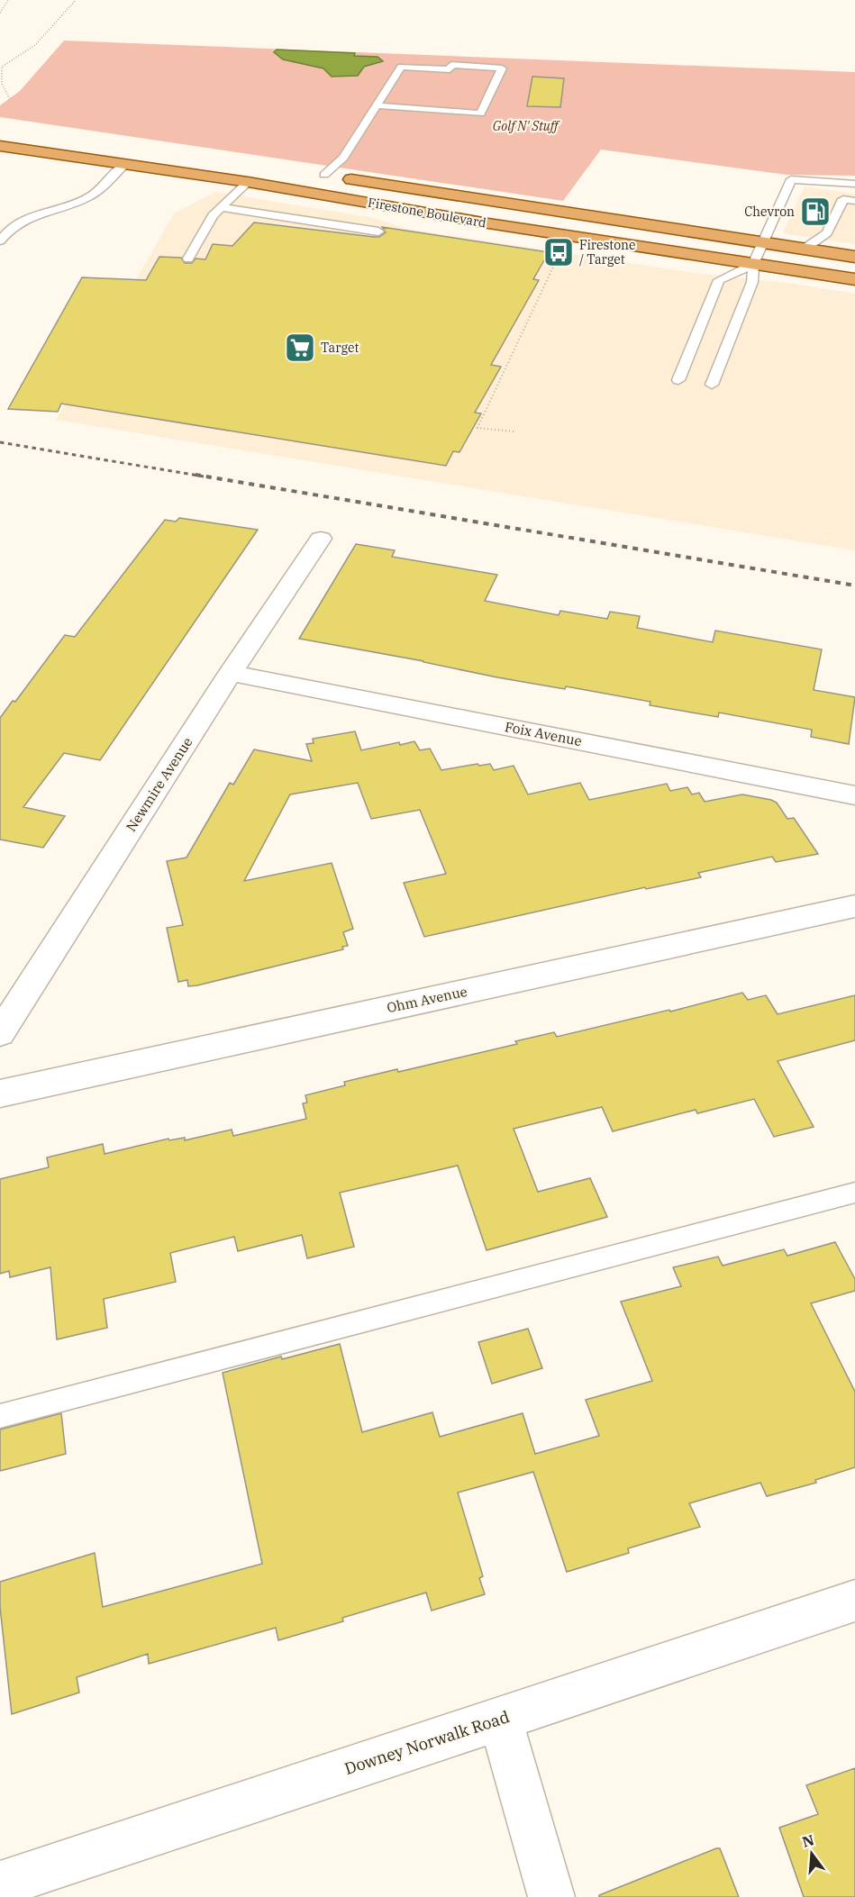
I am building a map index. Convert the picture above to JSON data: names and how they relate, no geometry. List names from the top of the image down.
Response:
{
  "streets": {
    "main road": ["Firestone Boulevard"],
    "street": [
      "Foix Avenue",
      "Newmire Avenue",
      "Ohm Avenue",
      "Downey Norwalk Road"
    ]
  },
  "crossings": [
    ["Foix Avenue", "Newmire Avenue"]
  ],
  "parks": ["Golf N' Stuff"],
  "places": {
    "fuel station": ["Chevron"],
    "bus stop": ["Firestone / Target"],
    "supermarket": ["Target"]
  },
  "north": "top"
}
